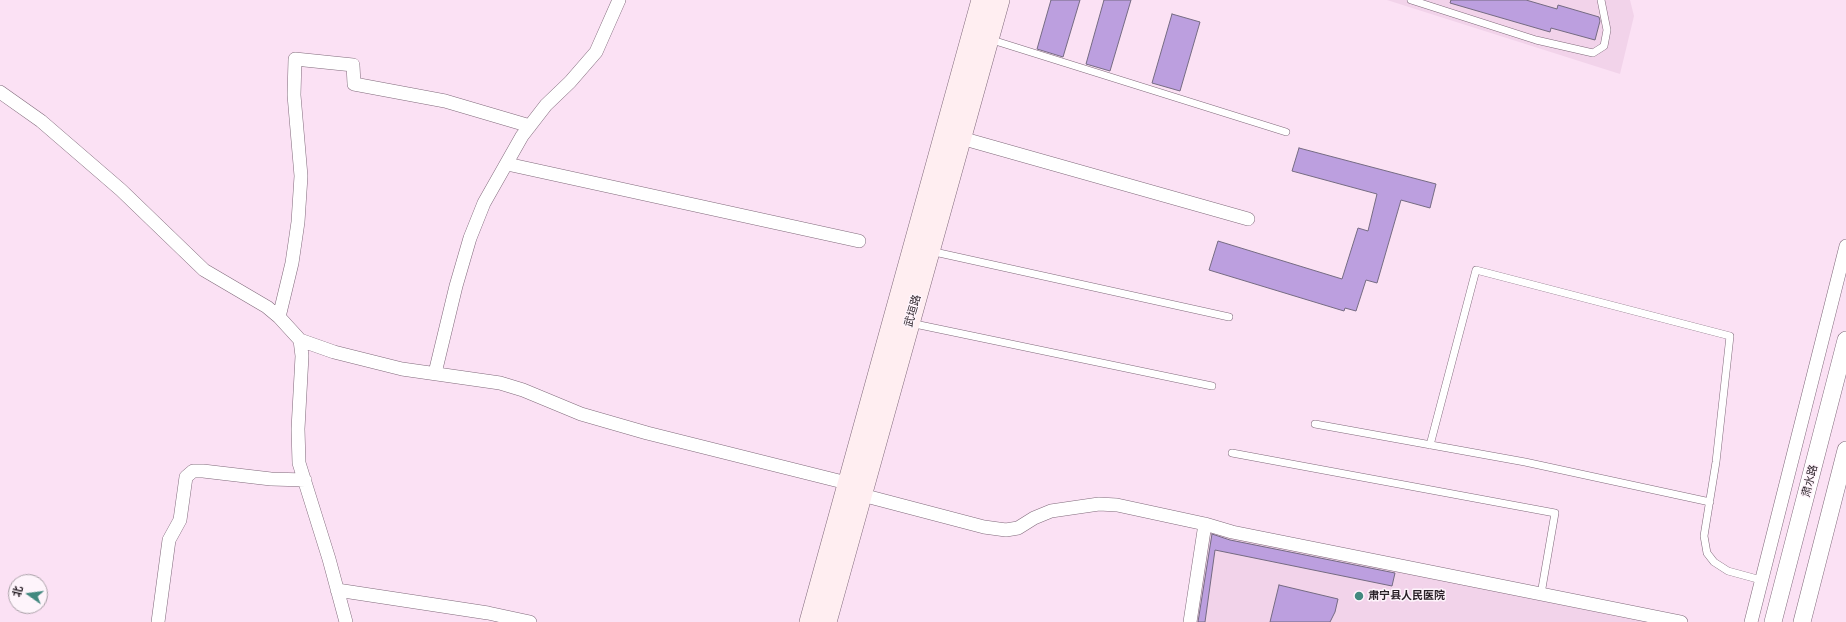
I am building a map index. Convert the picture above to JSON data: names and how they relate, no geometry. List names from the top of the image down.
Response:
{
  "streets": {
    "main road": ["武垣路"],
    "street": ["肃水路"]
  },
  "places": ["肃宁县人民医院"],
  "north": "left"
}
